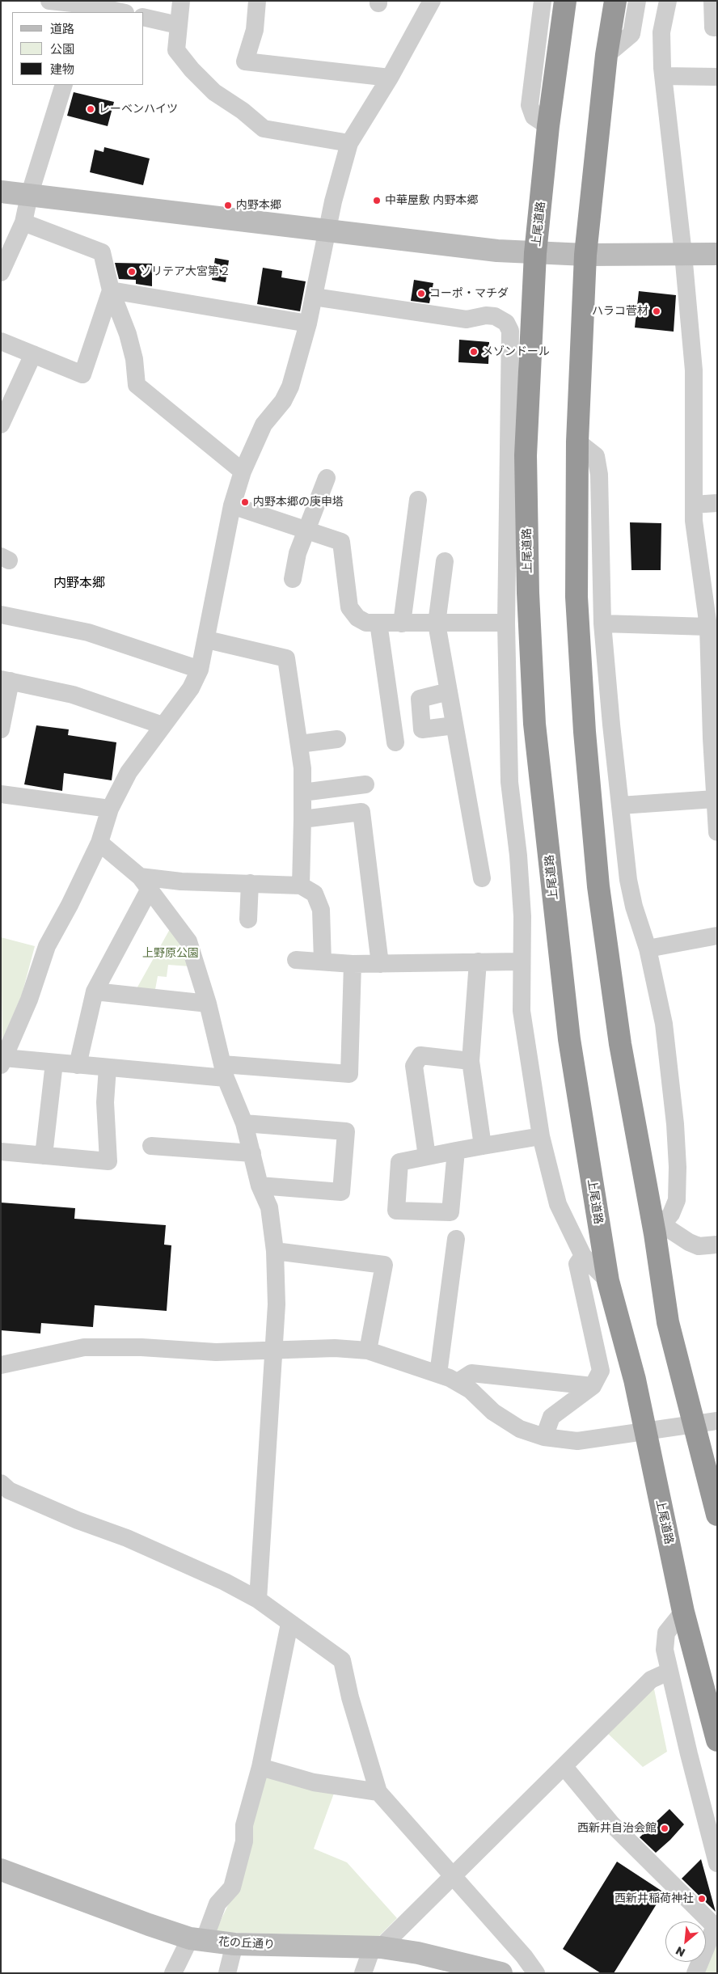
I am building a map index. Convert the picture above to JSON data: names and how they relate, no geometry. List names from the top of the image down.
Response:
{
  "streets": {
    "highway": ["上尾道路"],
    "street": ["花の丘通り"]
  },
  "districts": ["内野本郷"],
  "parks": ["上野原公園"],
  "places": [
    "レーベンハイツ",
    "中華屋敷 内野本郷",
    "内野本郷",
    "ソリテア大宮第２",
    "コーポ・マチダ",
    "ハラコ菅材",
    "メゾンドール",
    "内野本郷の庚申塔",
    "西新井自治会館",
    "西新井稲荷神社"
  ],
  "legend": ["道路", "公園", "建物"],
  "north": "bottom left"
}
